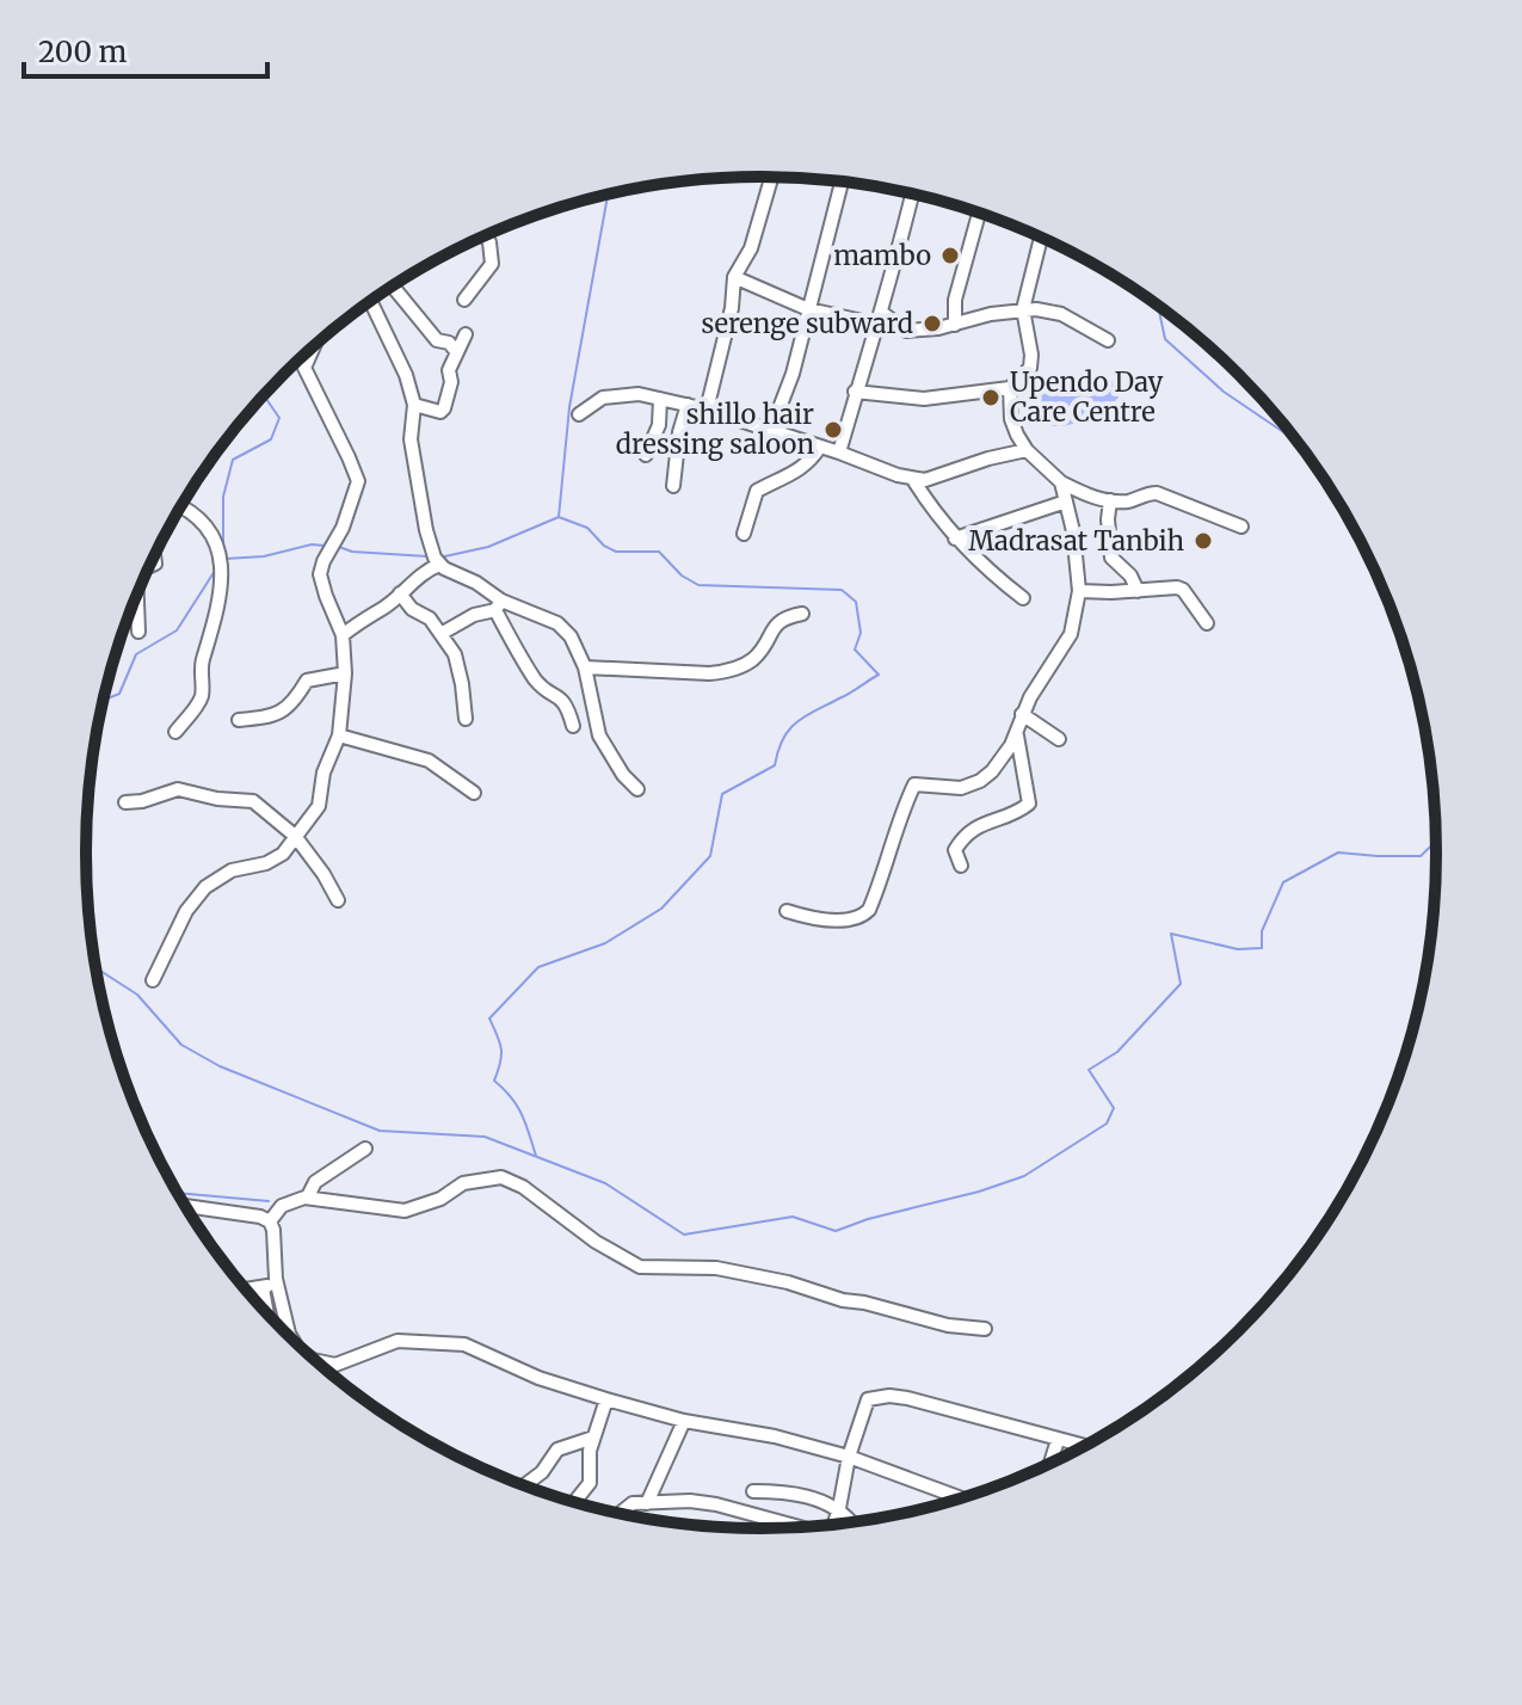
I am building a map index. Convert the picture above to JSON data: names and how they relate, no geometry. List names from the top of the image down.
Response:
{
  "places": [
    "mambo",
    "serenge subward",
    "Upendo Day Care Centre",
    "shillo hair dressing saloon",
    "Madrasat Tanbih"
  ],
  "scale_bar": "200 m"
}
